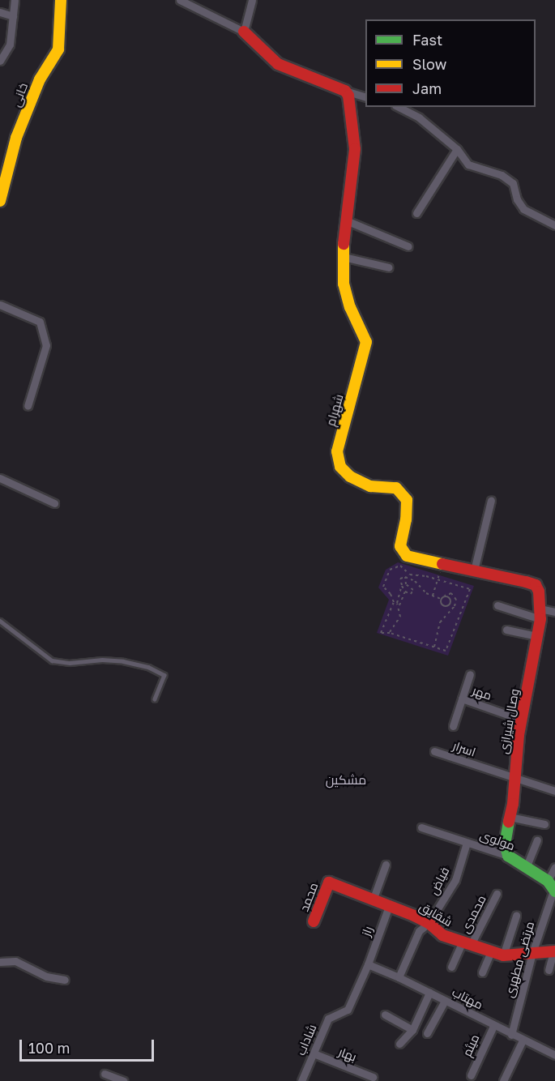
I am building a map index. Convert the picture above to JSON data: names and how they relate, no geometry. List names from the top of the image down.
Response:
{
  "streets": {
    "street": [
      "خانی",
      "شهرام",
      "مهر",
      "وصال شیرازی",
      "اسرار",
      "مولوی",
      "فیاض",
      "محمد",
      "شقایق",
      "محمدی",
      "راز",
      "مرتضی مطهری",
      "مهتاب",
      "شاداب",
      "میثم",
      "بهار"
    ]
  },
  "crossings": [
    ["شهرام", "وصال شیرازی"],
    ["مهر", "وصال شیرازی"],
    ["وصال شیرازی", "اسرار"],
    ["وصال شیرازی", "مولوی"],
    ["مولوی", "فیاض"],
    ["مولوی", "مرتضی مطهری"],
    ["فیاض", "شقایق"],
    ["فیاض", "مهتاب"],
    ["محمد", "شقایق"],
    ["شقایق", "محمدی"],
    ["شقایق", "راز"],
    ["شقایق", "مرتضی مطهری"],
    ["راز", "مهتاب"],
    ["راز", "شاداب"],
    ["مرتضی مطهری", "مهتاب"],
    ["مهتاب", "شاداب"],
    ["مهتاب", "میثم"],
    ["شاداب", "بهار"]
  ],
  "districts": ["مشکین"],
  "legend": ["Fast", "Slow", "Jam"],
  "scale_bar": "100 m"
}
